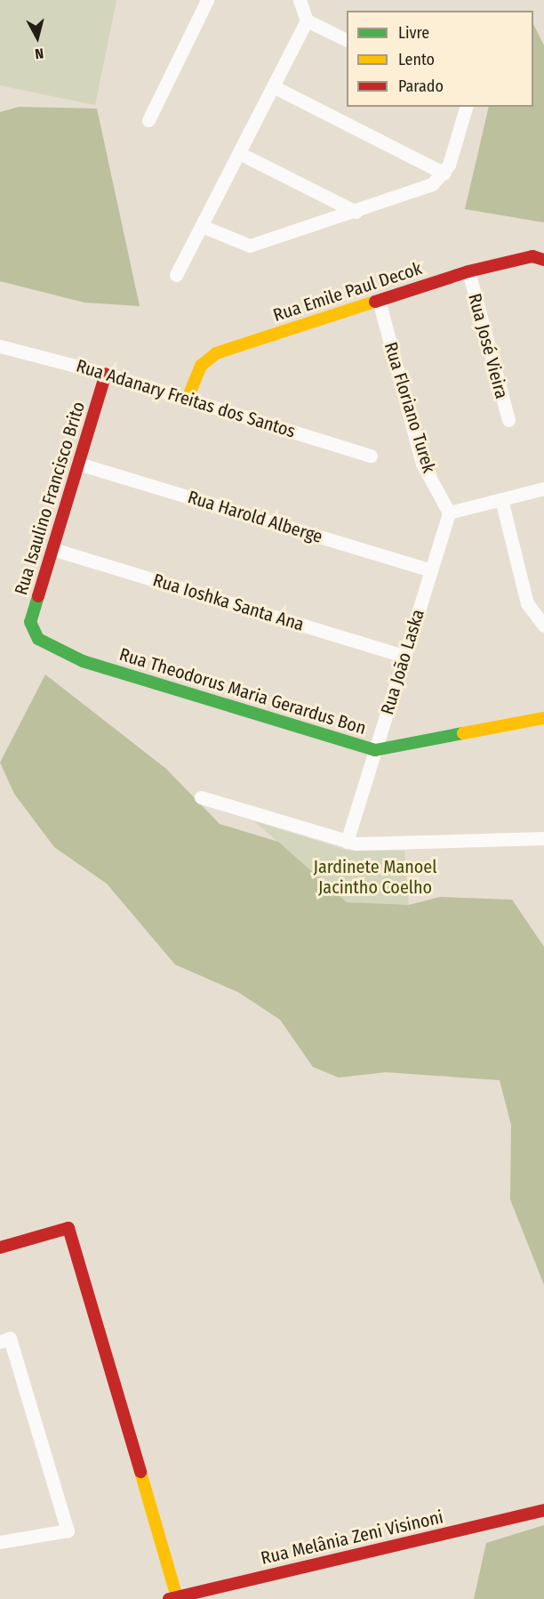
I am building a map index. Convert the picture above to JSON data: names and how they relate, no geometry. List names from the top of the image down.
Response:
{
  "streets": {
    "street": [
      "Rua Emile Paul Decok",
      "Rua José Vieira",
      "Rua Adanary Freitas dos Santos",
      "Rua Floriano Turek",
      "Rua Isaulino Francisco Brito",
      "Rua Harold Alberge",
      "Rua Ioshka Santa Ana",
      "Rua João Laska",
      "Rua Theodorus Maria Gerardus Bon",
      "Rua Melânia Zeni Visinoni"
    ]
  },
  "crossings": [
    ["Rua Emile Paul Decok", "Rua José Vieira"],
    ["Rua Emile Paul Decok", "Rua Adanary Freitas dos Santos"],
    ["Rua Emile Paul Decok", "Rua Floriano Turek"],
    ["Rua Adanary Freitas dos Santos", "Rua Isaulino Francisco Brito"],
    ["Rua Floriano Turek", "Rua João Laska"],
    ["Rua Isaulino Francisco Brito", "Rua Harold Alberge"],
    ["Rua Isaulino Francisco Brito", "Rua Ioshka Santa Ana"],
    ["Rua Isaulino Francisco Brito", "Rua Theodorus Maria Gerardus Bon"],
    ["Rua Harold Alberge", "Rua João Laska"],
    ["Rua Ioshka Santa Ana", "Rua João Laska"],
    ["Rua João Laska", "Rua Theodorus Maria Gerardus Bon"]
  ],
  "parks": ["Jardinete Manoel Jacintho Coelho"],
  "legend": ["Livre", "Lento", "Parado"],
  "north": "bottom"
}
